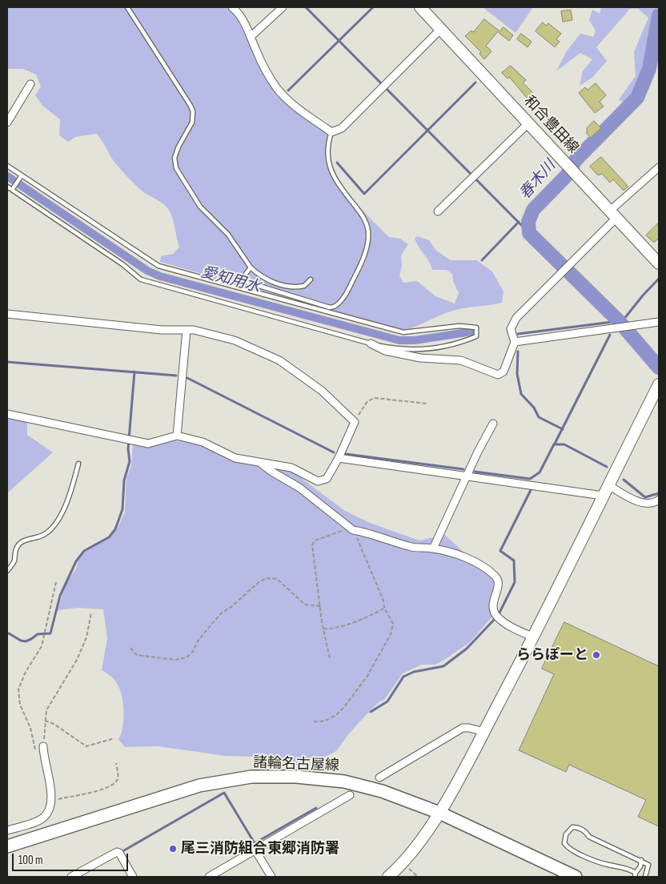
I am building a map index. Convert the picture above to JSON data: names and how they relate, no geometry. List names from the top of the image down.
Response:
{
  "streets": {
    "main road": ["諸輪名古屋線"],
    "street": ["和合豊田線"]
  },
  "water": ["春木川", "愛知用水"],
  "places": ["ららぽーと", "尾三消防組合東郷消防署"],
  "scale_bar": "100 m"
}
